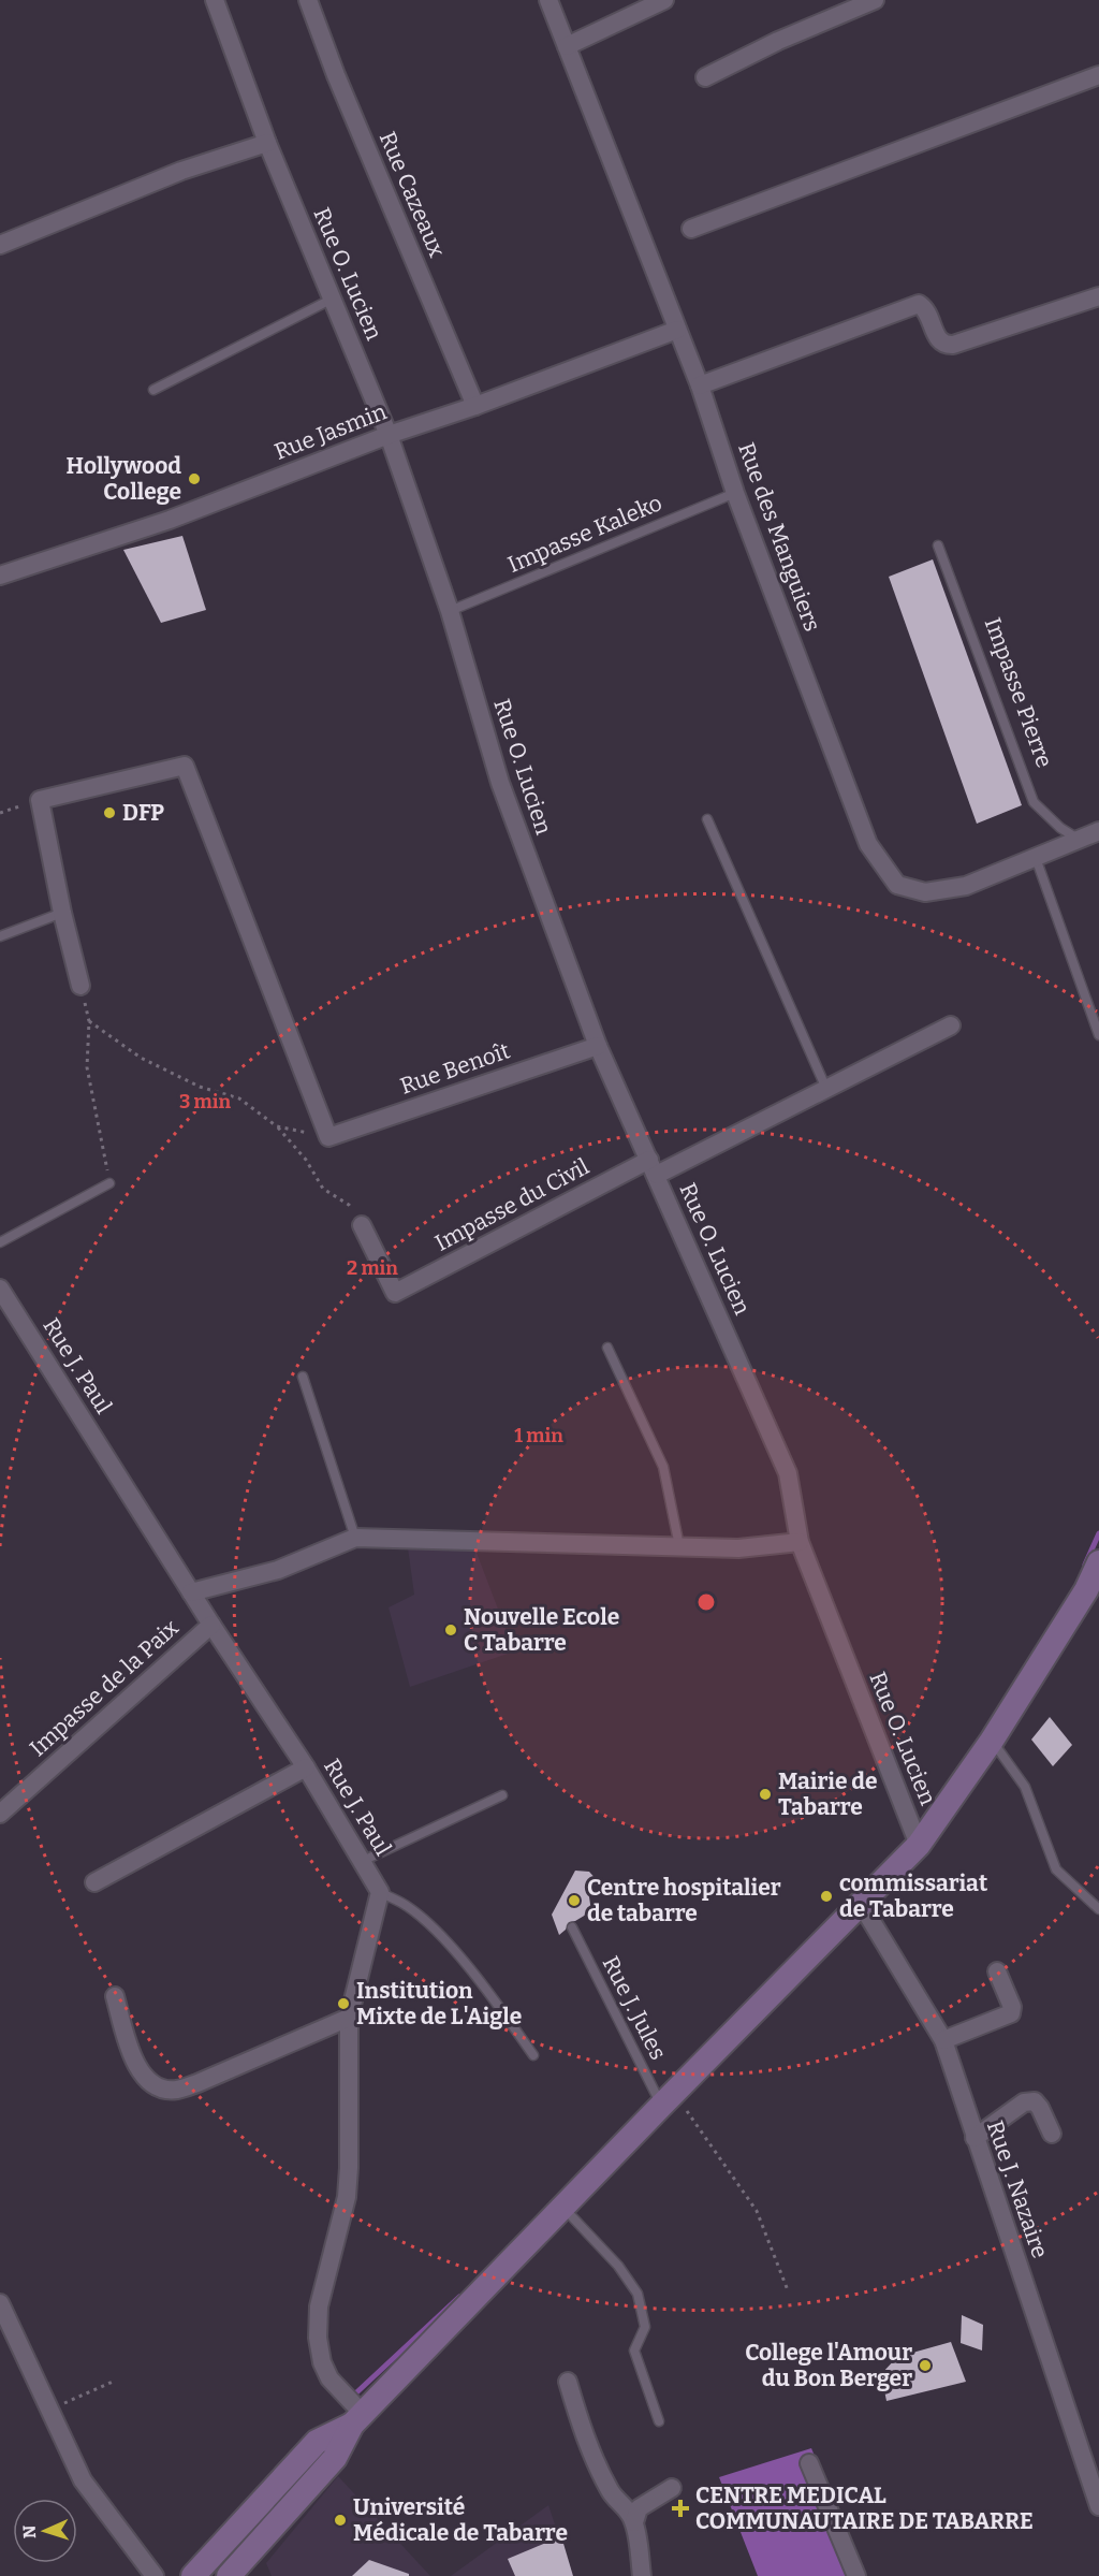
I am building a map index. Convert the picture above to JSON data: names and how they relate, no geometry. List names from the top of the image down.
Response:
{
  "streets": {
    "street": [
      "Rue Cazeaux",
      "Rue O. Lucien",
      "Rue Jasmin",
      "Rue des Manguiers",
      "Rue Benoît",
      "Impasse du Civil",
      "Rue J. Paul",
      "Impasse de la Paix",
      "Rue J. Nazaire"
    ],
    "lane": ["Impasse Kaleko", "Impasse Pierre", "Rue J. Jules"]
  },
  "crossings": [
    ["Rue Cazeaux", "Rue Jasmin"],
    ["Rue O. Lucien", "Rue Jasmin"],
    ["Rue O. Lucien", "Impasse Kaleko"],
    ["Rue O. Lucien", "Rue Benoît"],
    ["Rue O. Lucien", "Impasse du Civil"],
    ["Rue Jasmin", "Rue des Manguiers"],
    ["Impasse Kaleko", "Rue des Manguiers"],
    ["Rue des Manguiers", "Impasse Pierre"],
    ["Rue J. Paul", "Impasse de la Paix"]
  ],
  "places": {
    "other": [
      "Hollywood College",
      "DFP",
      "Nouvelle Ecole C Tabarre",
      "Mairie de Tabarre",
      "commissariat de Tabarre",
      "Centre hospitalier de tabarre",
      "Institution Mixte de L'Aigle",
      "College l'Amour du Bon Berger",
      "Université Médicale de Tabarre"
    ],
    "health": ["CENTRE MEDICAL COMMUNAUTAIRE DE TABARRE"]
  },
  "north": "left",
  "rings": ["3 min", "2 min", "1 min"]
}
